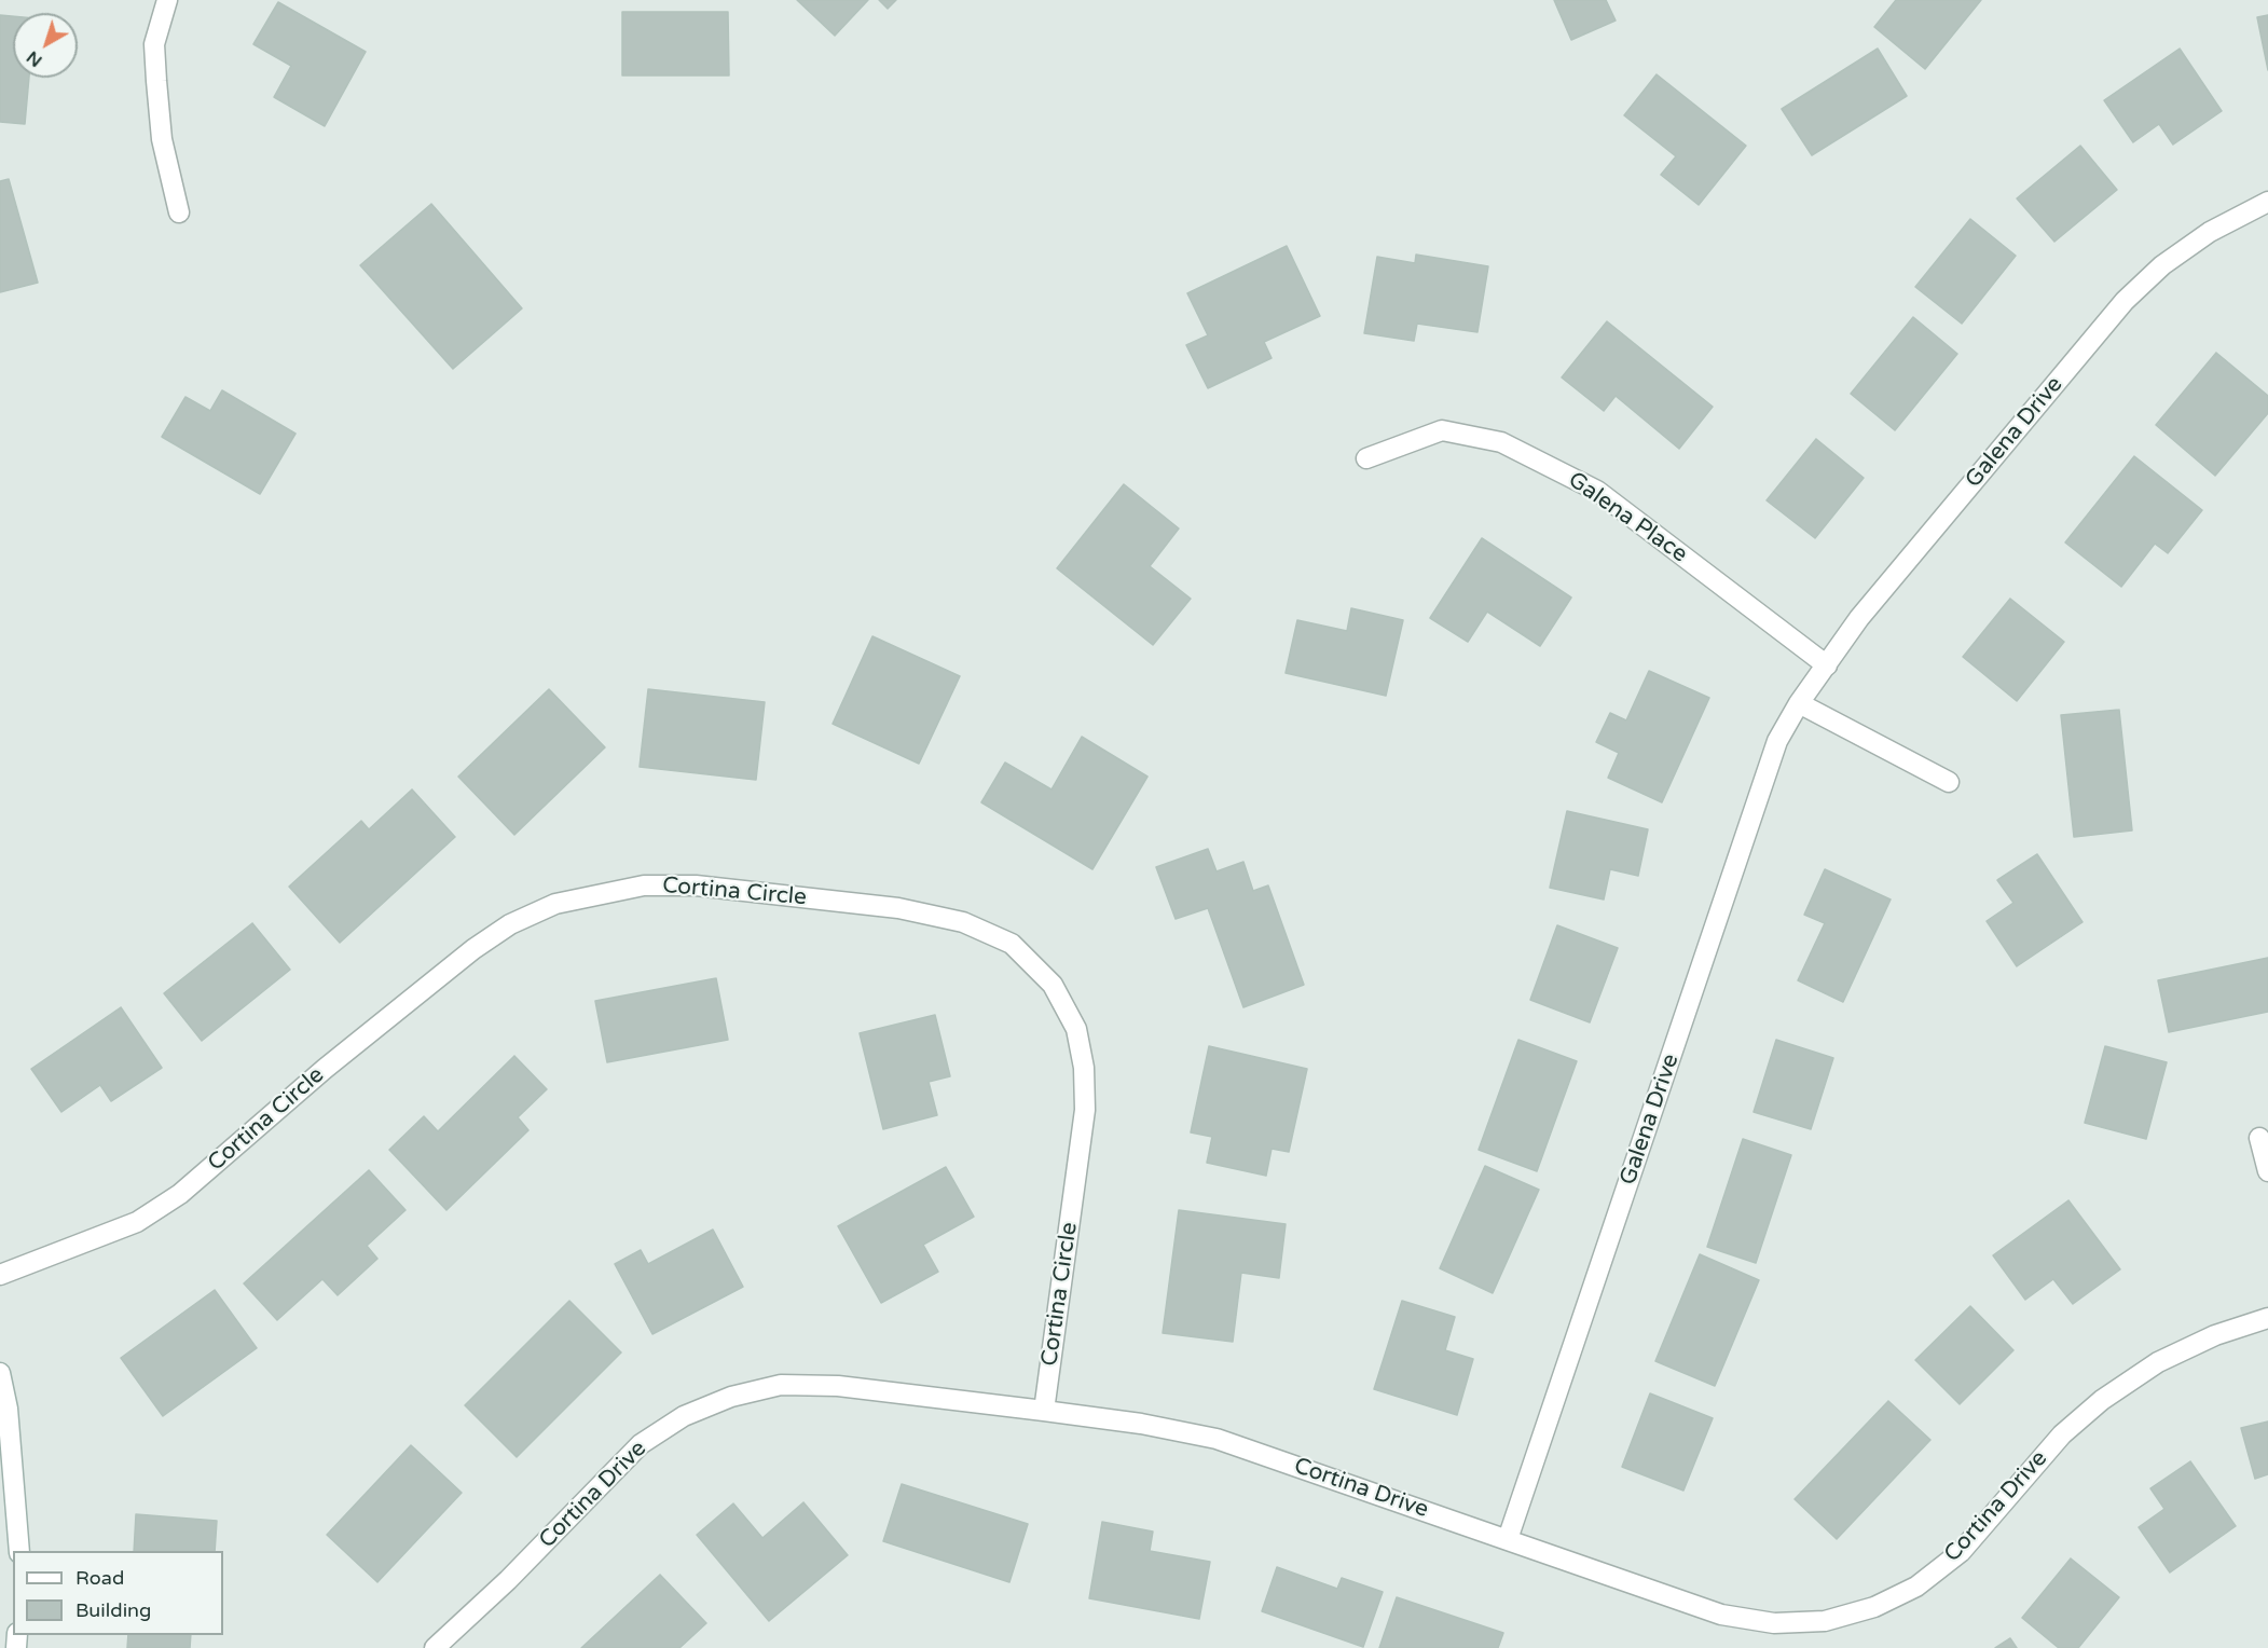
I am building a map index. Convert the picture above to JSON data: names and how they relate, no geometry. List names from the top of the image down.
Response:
{
  "streets": {
    "street": [
      "Galena Drive",
      "Galena Place",
      "Cortina Circle",
      "Cortina Drive"
    ]
  },
  "crossings": [
    ["Galena Drive", "Galena Place"],
    ["Galena Drive", "Cortina Drive"],
    ["Cortina Circle", "Cortina Drive"]
  ],
  "legend": ["Road", "Building"],
  "north": "bottom left"
}
